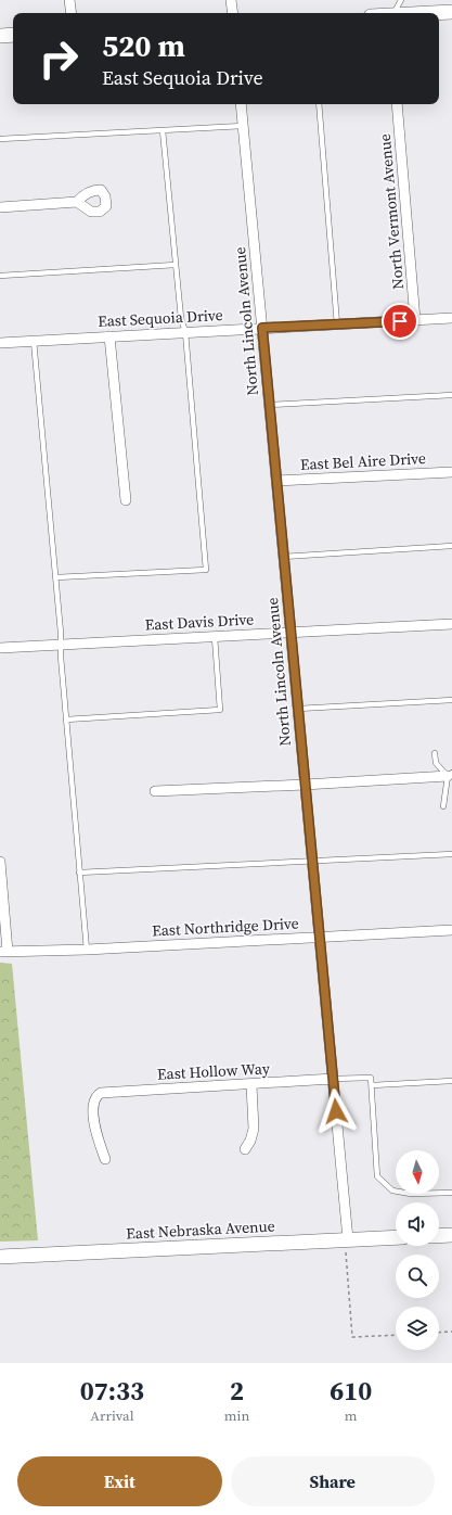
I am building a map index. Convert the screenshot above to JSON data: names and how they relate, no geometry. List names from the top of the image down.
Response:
{
  "streets": {
    "street": [
      "North Vermont Avenue",
      "East Sequoia Drive",
      "North Lincoln Avenue",
      "East Bel Aire Drive",
      "East Davis Drive",
      "East Northridge Drive",
      "East Hollow Way",
      "East Nebraska Avenue"
    ]
  },
  "crossings": [
    ["North Vermont Avenue", "East Sequoia Drive"],
    ["East Sequoia Drive", "North Lincoln Avenue"],
    ["North Lincoln Avenue", "East Bel Aire Drive"],
    ["North Lincoln Avenue", "East Davis Drive"],
    ["North Lincoln Avenue", "East Northridge Drive"],
    ["North Lincoln Avenue", "East Hollow Way"],
    ["North Lincoln Avenue", "East Nebraska Avenue"]
  ],
  "north": "bottom",
  "page": {
    "turn": ["520 m", "East Sequoia Drive"],
    "eta": [
      "07:33",
      "Arrival",
      "2",
      "min",
      "610",
      "m"
    ],
    "buttons": ["Exit", "Share"]
  }
}
